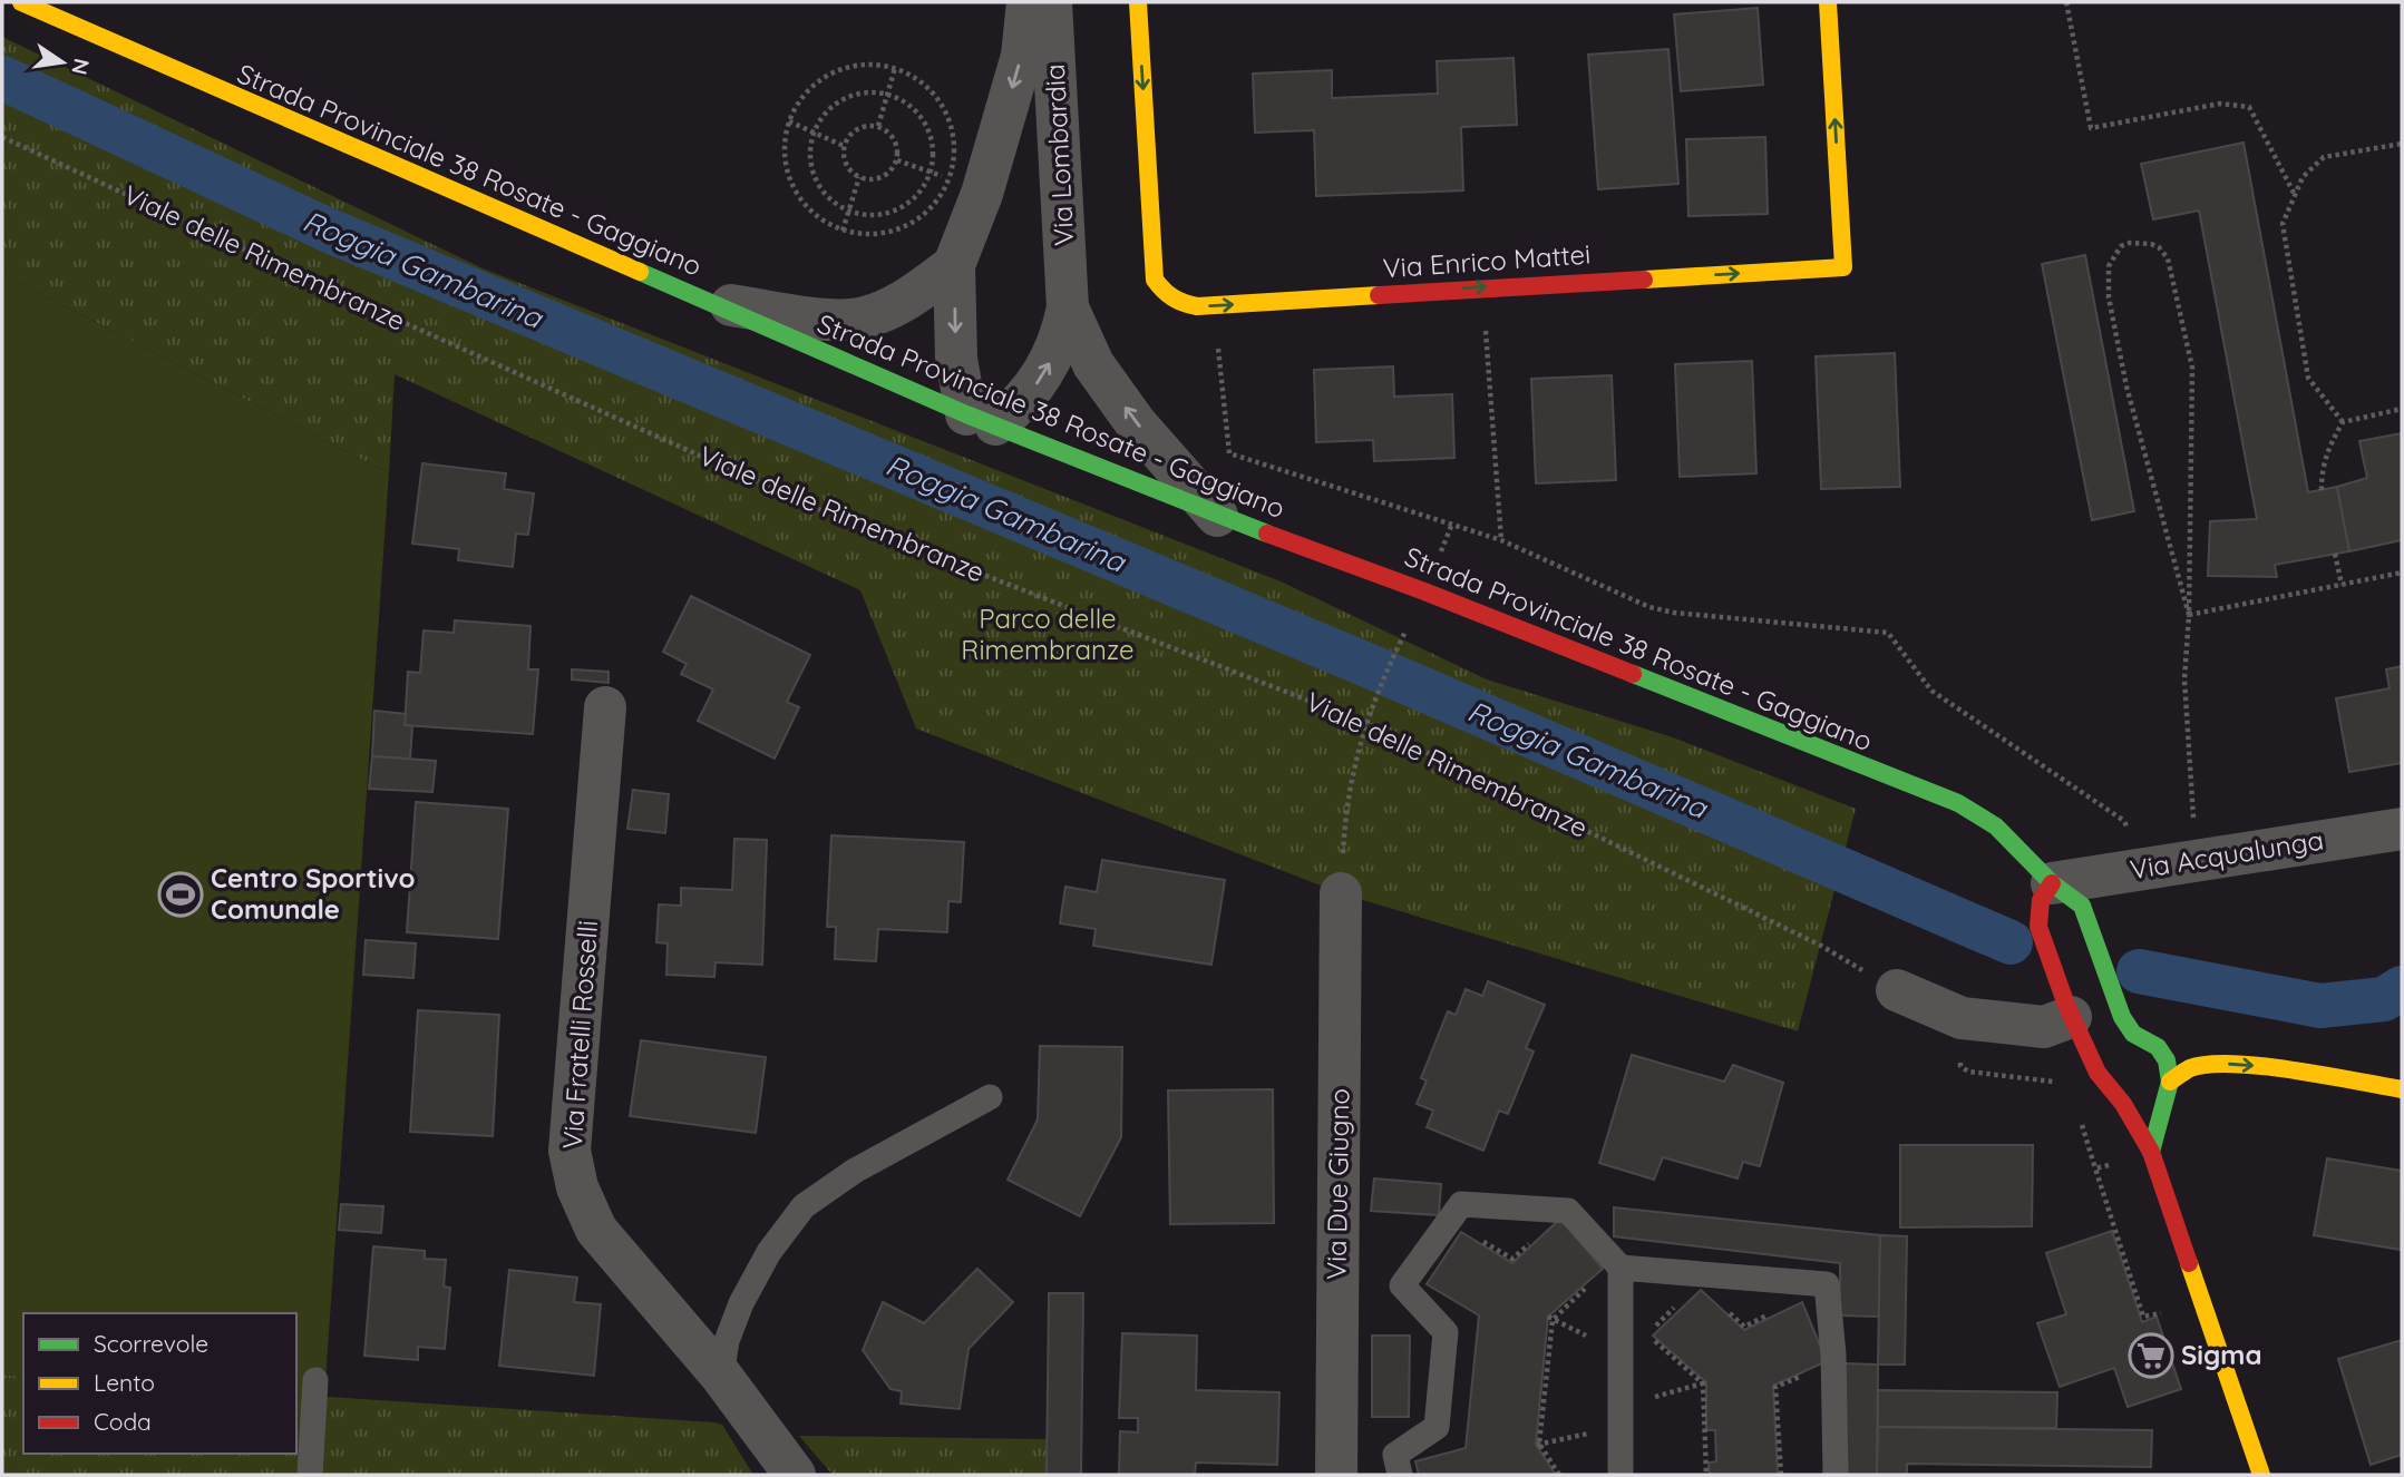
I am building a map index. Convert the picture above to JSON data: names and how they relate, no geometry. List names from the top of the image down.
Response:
{
  "streets": {
    "street": [
      "Via Lombardia",
      "Strada Provinciale 38 Rosate - Gaggiano",
      "Via Enrico Mattei",
      "Via Acqualunga",
      "Via Fratelli Rosselli",
      "Via Due Giugno"
    ],
    "path": ["Viale delle Rimembranze"]
  },
  "crossings": [
    ["Via Lombardia", "Strada Provinciale 38 Rosate - Gaggiano"],
    ["Strada Provinciale 38 Rosate - Gaggiano", "Via Acqualunga"]
  ],
  "water": ["Roggia Gambarina"],
  "parks": ["Parco delle Rimembranze"],
  "places": {
    "sports": ["Centro Sportivo Comunale"],
    "supermarket": ["Sigma"]
  },
  "legend": ["Scorrevole", "Lento", "Coda"],
  "north": "right"
}
